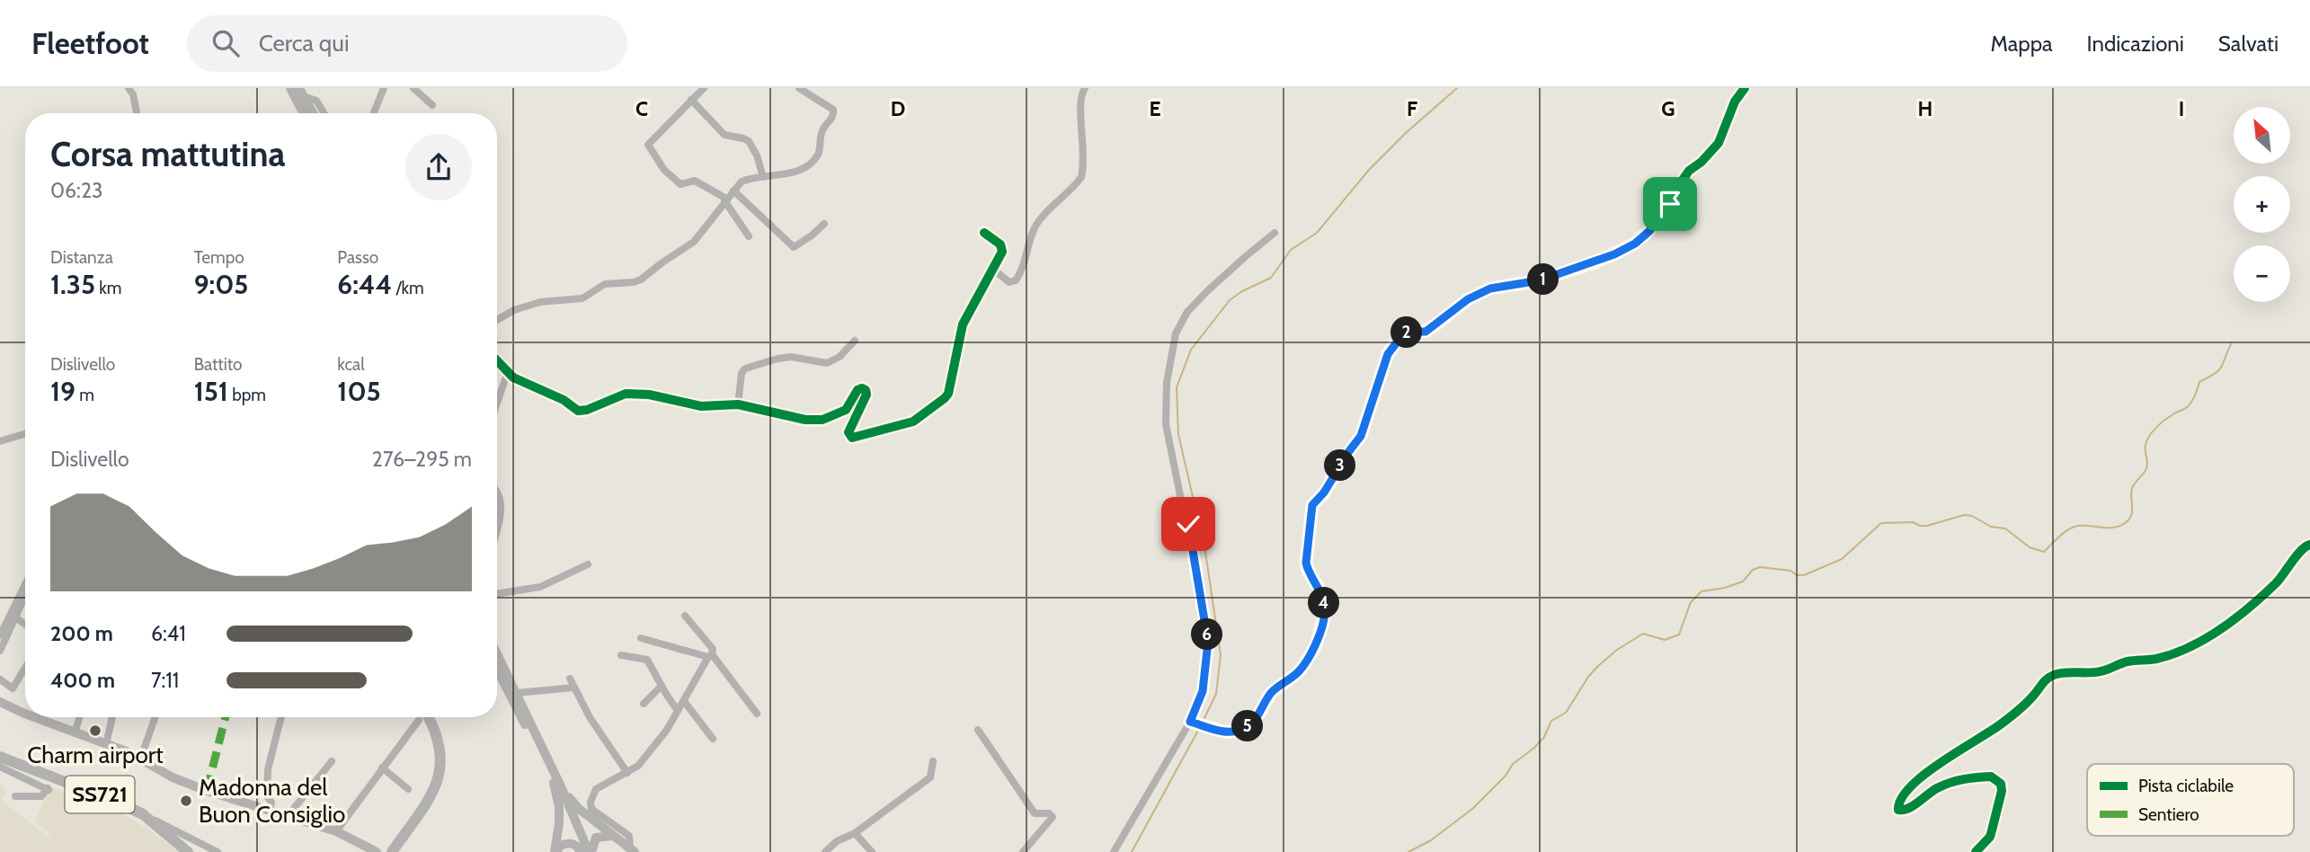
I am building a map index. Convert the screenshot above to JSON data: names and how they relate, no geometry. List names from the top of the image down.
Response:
{
  "streets": {
    "highway": ["SS721"]
  },
  "places": ["Charm airport", "Madonna del Buon Consiglio"],
  "legend": ["Pista ciclabile", "Sentiero"],
  "north": "top left",
  "page": {
    "header": "Fleetfoot",
    "search": "Cerca qui",
    "nav": ["Mappa", "Indicazioni", "Salvati"],
    "map_buttons": ["+", "−"],
    "heading": ["Corsa mattutina", "06:23"],
    "stats": [
      ["Distanza", "1.35 km"],
      ["Tempo", "9:05"],
      ["Passo", "6:44 /km"],
      ["Dislivello", "19 m"],
      ["Battito", "151 bpm"],
      ["kcal", "105"]
    ],
    "pins": [
      "1",
      "2",
      "3",
      "4",
      "6",
      "5"
    ],
    "chart": ["Dislivello", "276–295 m"],
    "list": [
      {
        "name": "200 m",
        "note": "6:41"
      },
      {
        "name": "400 m",
        "note": "7:11"
      }
    ]
  },
  "grid": {
    "columns": [
      "C",
      "D",
      "E",
      "F",
      "G",
      "H",
      "I"
    ]
  }
}
